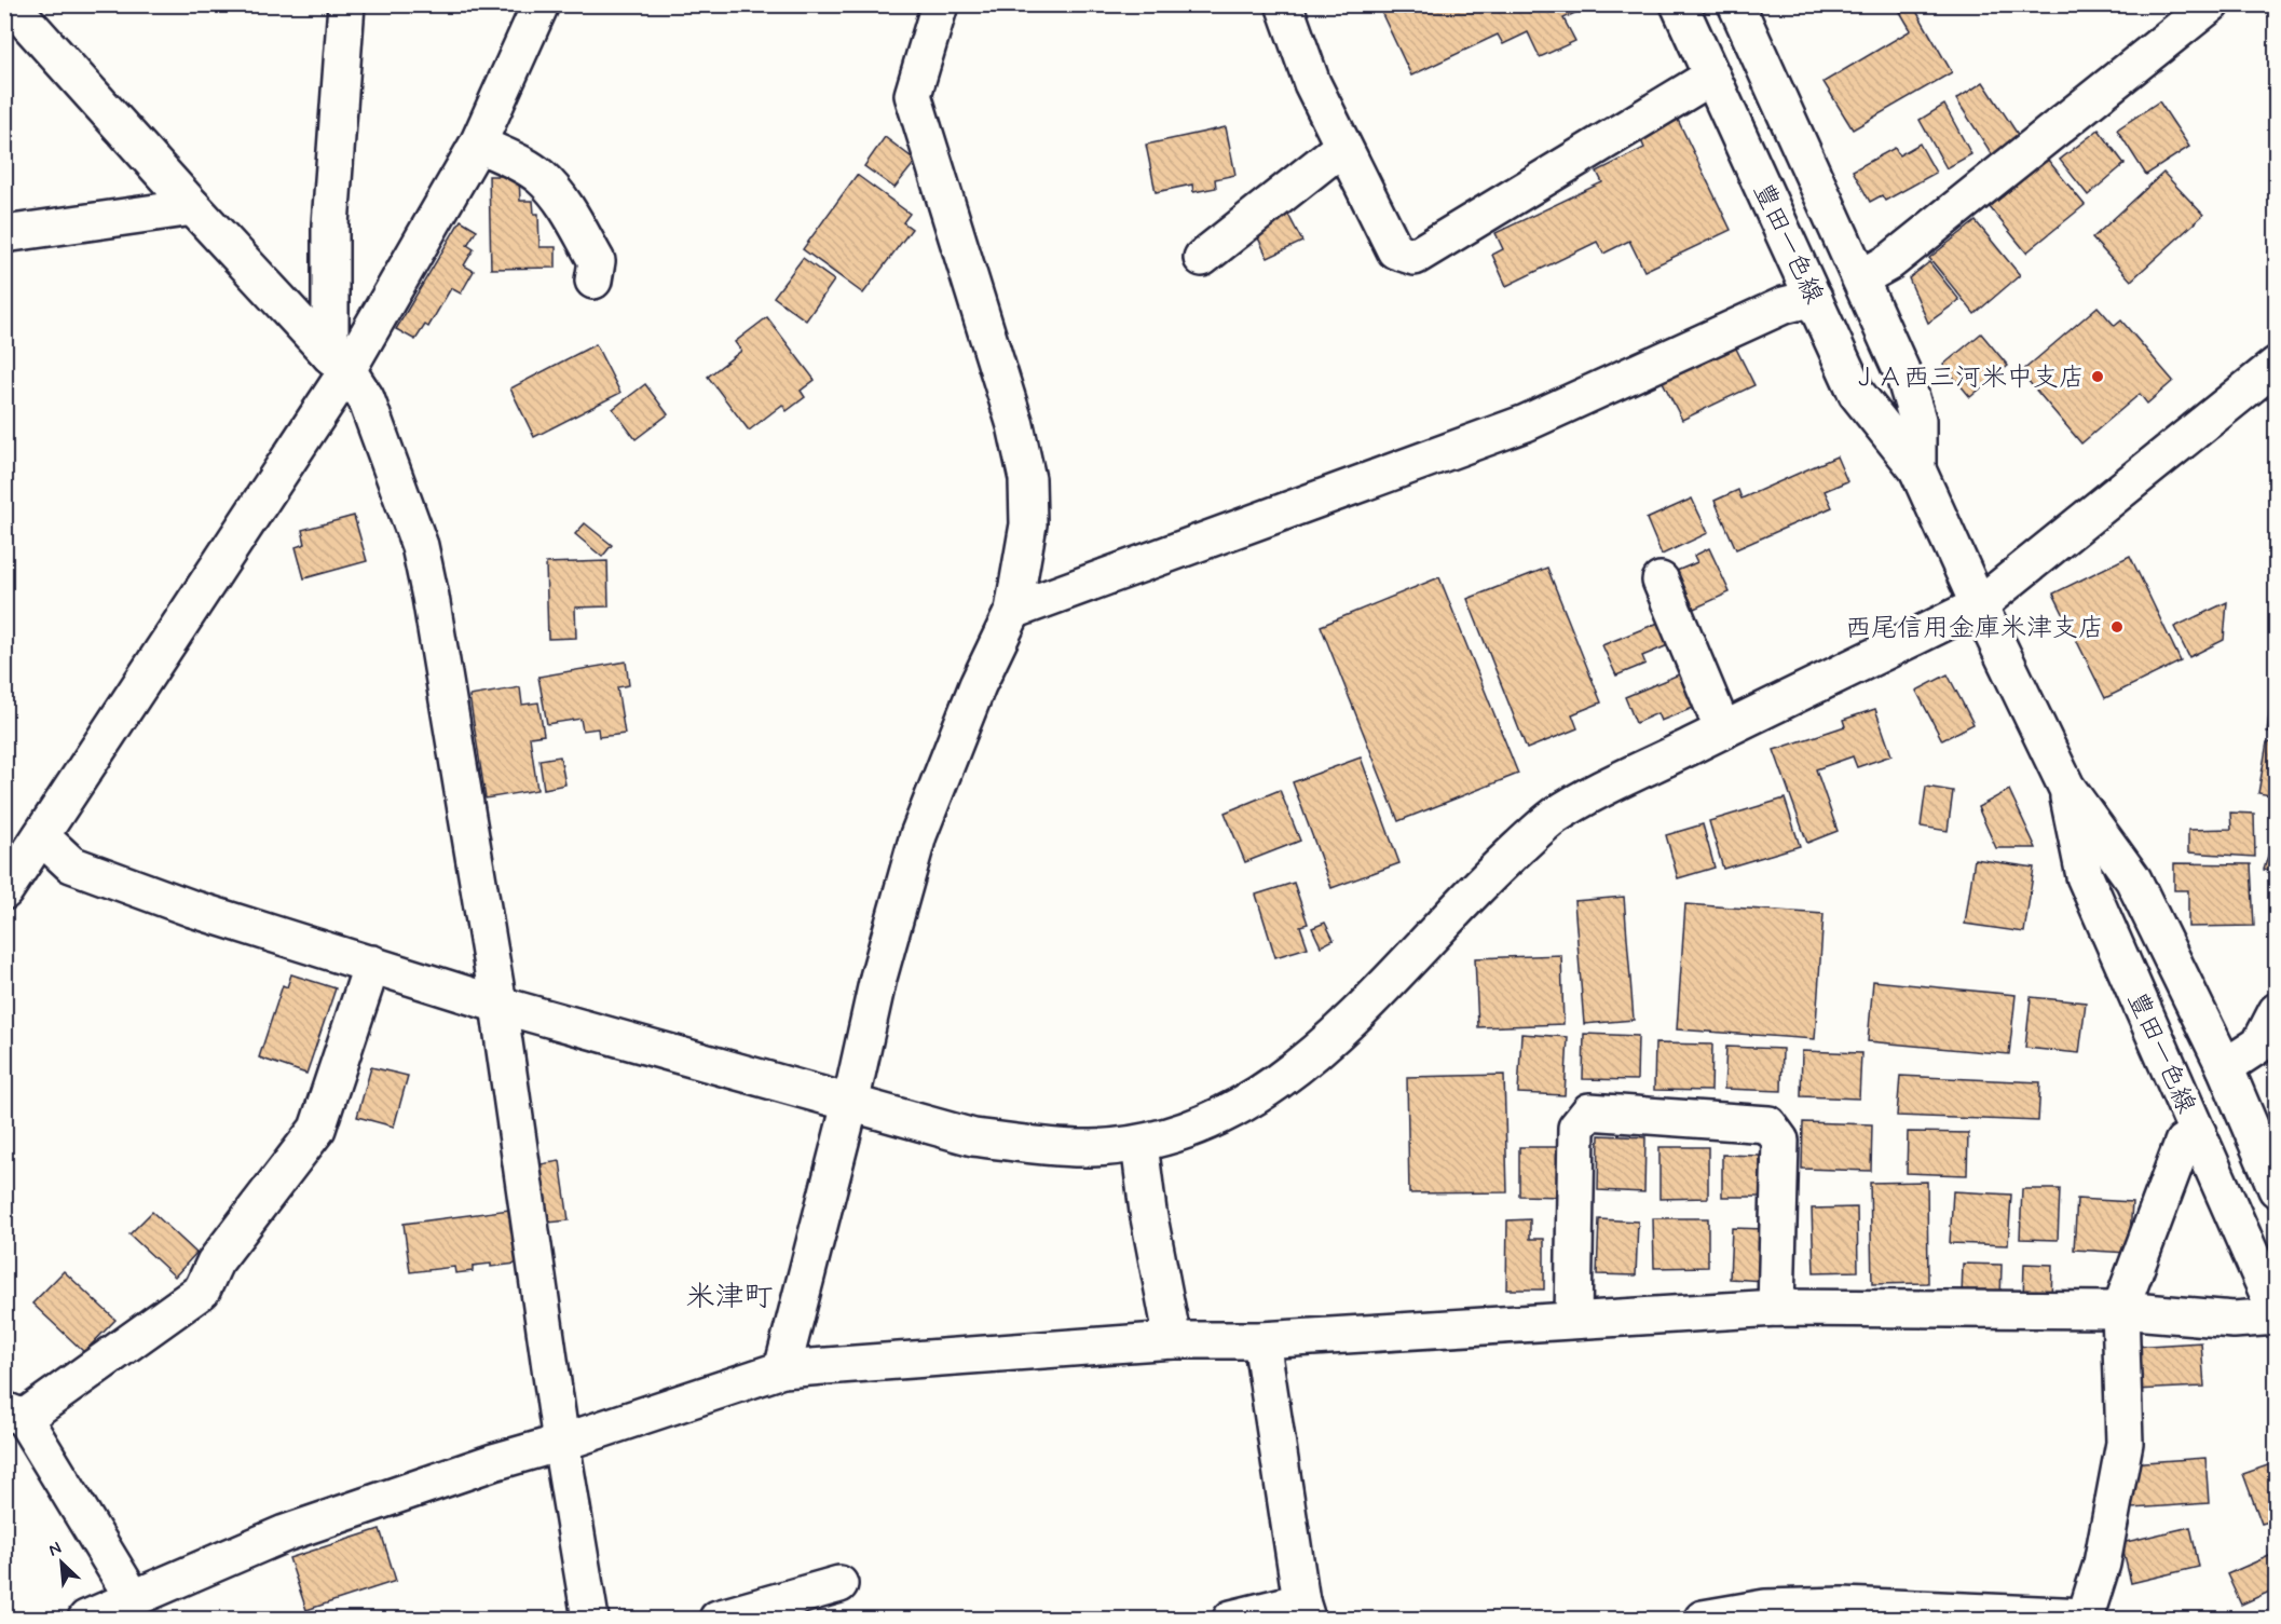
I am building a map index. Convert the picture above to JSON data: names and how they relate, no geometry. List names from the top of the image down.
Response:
{
  "streets": {
    "street": ["豊田一色線"]
  },
  "districts": ["米津町"],
  "places": ["ＪＡ西三河米中支店", "西尾信用金庫米津支店"],
  "north": "top left"
}
